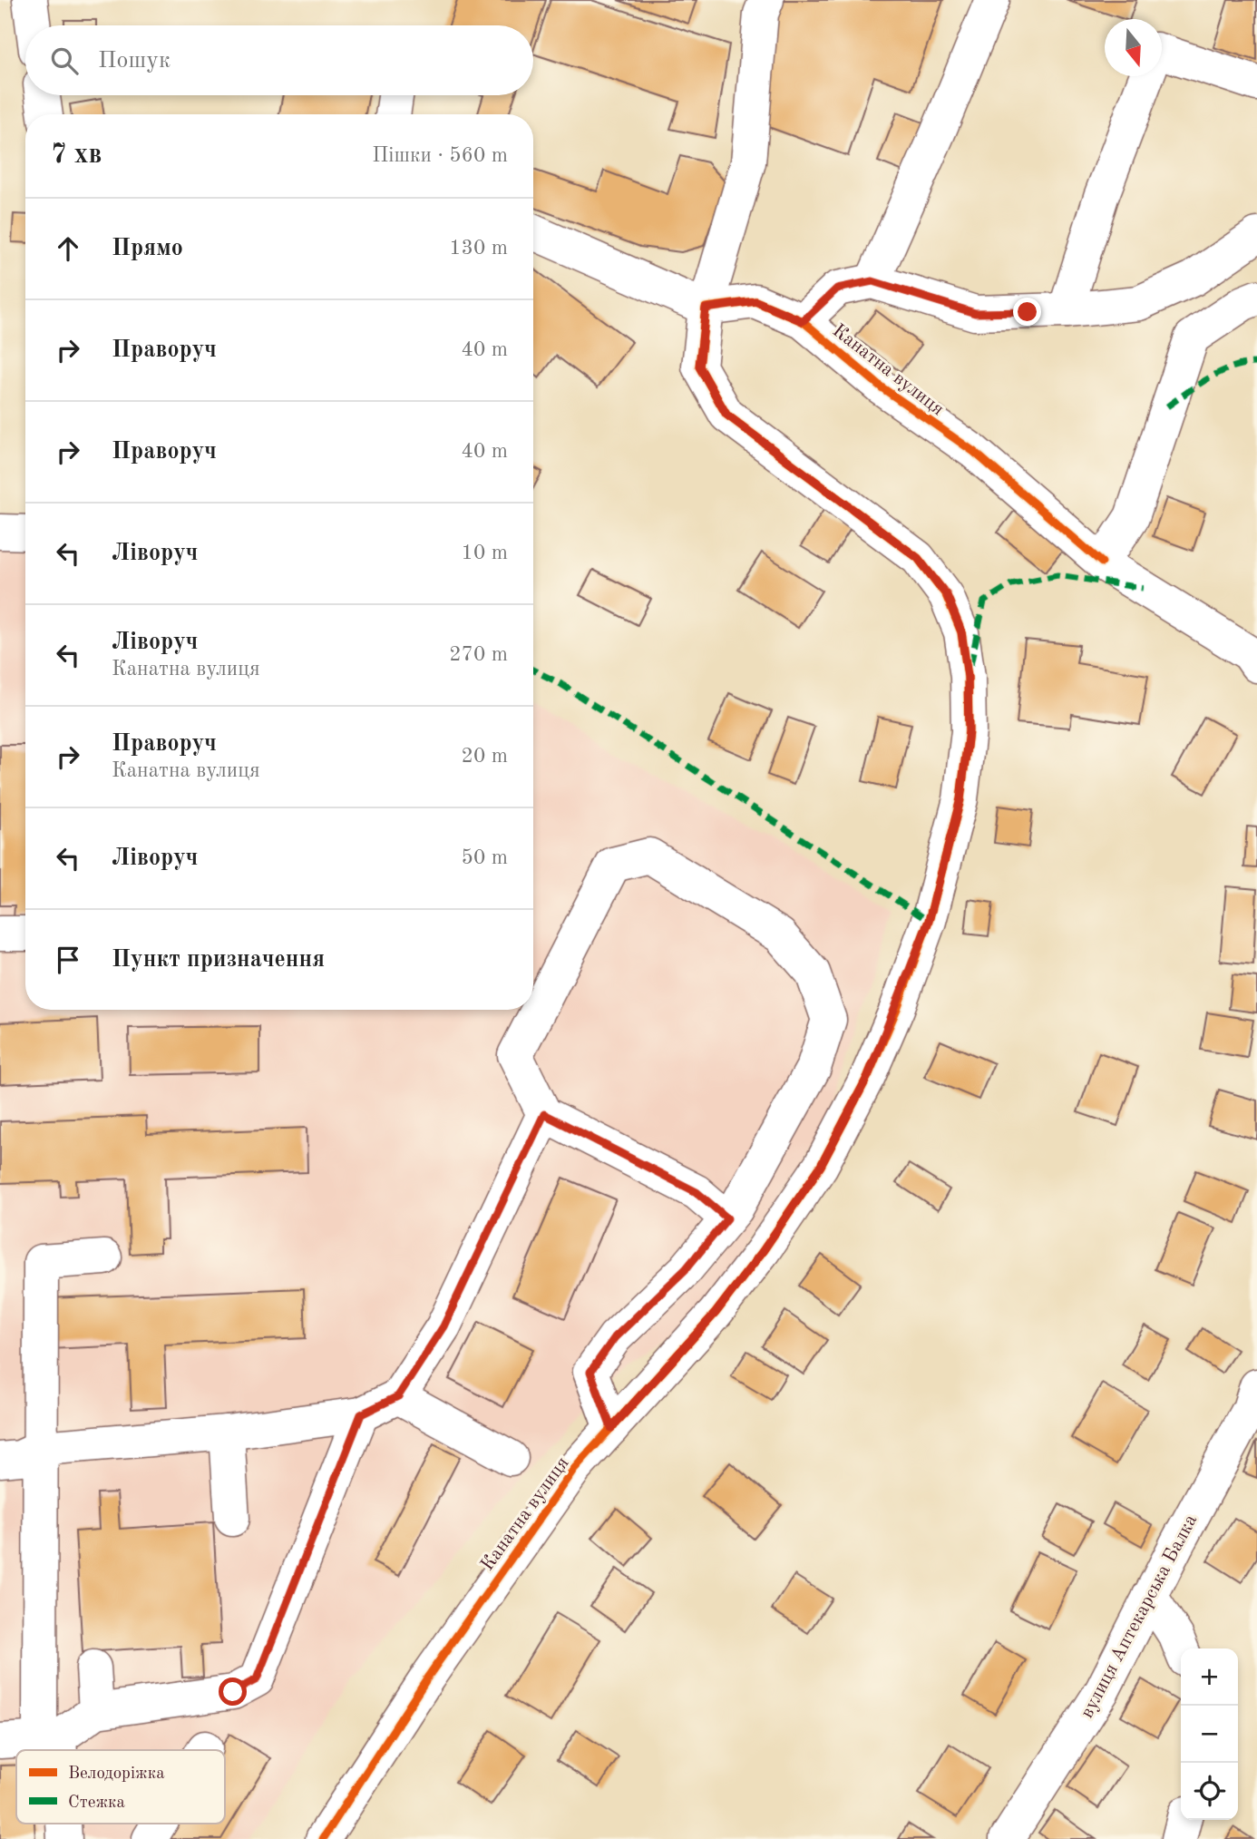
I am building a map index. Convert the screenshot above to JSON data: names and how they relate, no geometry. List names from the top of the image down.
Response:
{
  "streets": {
    "street": ["Канатна вулиця", "вулиця Аптекарська Балка"]
  },
  "legend": ["Велодоріжка", "Стежка"],
  "north": "bottom",
  "page": {
    "search": "Пошук",
    "heading": ["7 хв", "Пішки · 560 m"],
    "list": [
      ["Прямо", "130 m"],
      ["Праворуч", "40 m"],
      ["Праворуч", "40 m"],
      ["Ліворуч", "10 m"],
      ["Ліворуч", "Канатна вулиця", "270 m"],
      ["Праворуч", "Канатна вулиця", "20 m"],
      ["Ліворуч", "50 m"],
      "Пункт призначення"
    ],
    "map_buttons": ["+", "−"]
  }
}
